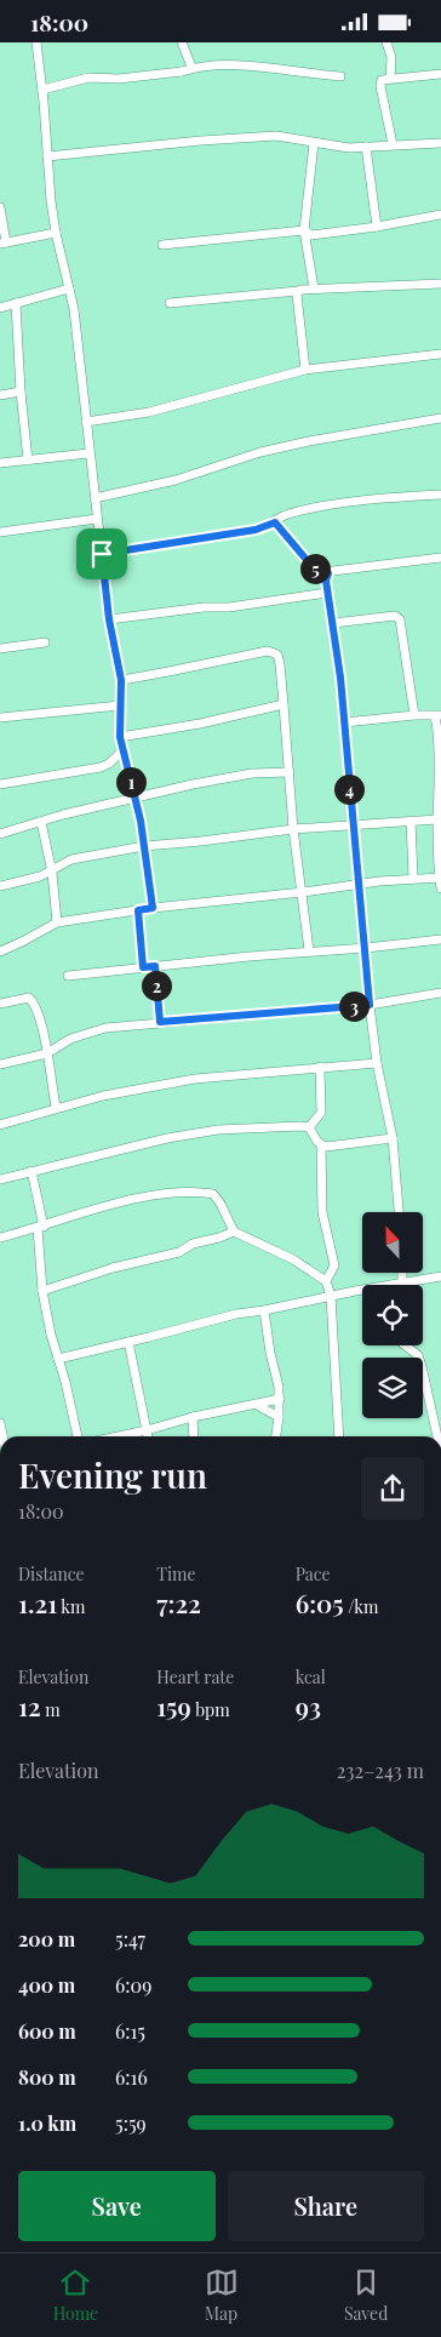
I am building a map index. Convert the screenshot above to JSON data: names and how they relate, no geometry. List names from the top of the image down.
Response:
{
  "north": "top",
  "page": {
    "status": "18:00",
    "pins": [
      "5",
      "1",
      "4",
      "2",
      "3"
    ],
    "heading": ["Evening run", "18:00"],
    "stats": [
      ["Distance", "1.21 km"],
      ["Time", "7:22"],
      ["Pace", "6:05 /km"],
      ["Elevation", "12 m"],
      ["Heart rate", "159 bpm"],
      ["kcal", "93"]
    ],
    "chart": ["Elevation", "232–243 m"],
    "list": [
      {
        "name": "200 m",
        "note": "5:47"
      },
      {
        "name": "400 m",
        "note": "6:09"
      },
      {
        "name": "600 m",
        "note": "6:15"
      },
      {
        "name": "800 m",
        "note": "6:16"
      },
      {
        "name": "1.0 km",
        "note": "5:59"
      }
    ],
    "buttons": ["Save", "Share"],
    "tabs": ["Home", "Map", "Saved"]
  }
}
